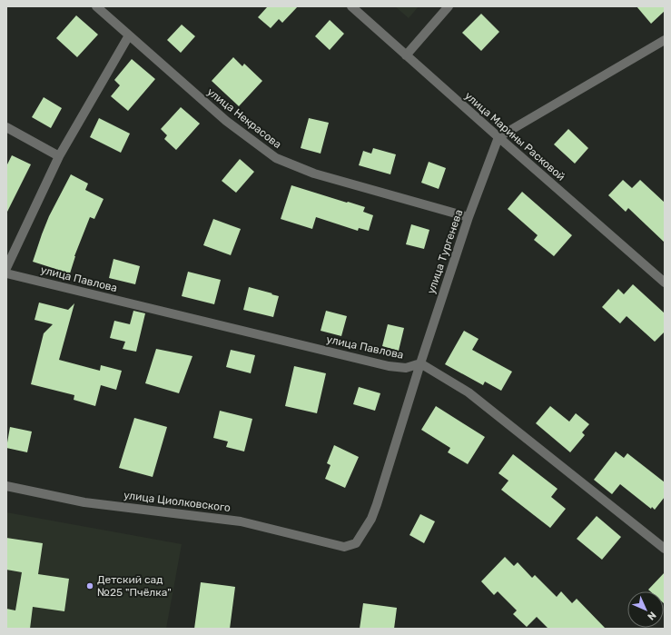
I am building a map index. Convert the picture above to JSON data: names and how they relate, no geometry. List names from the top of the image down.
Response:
{
  "streets": {
    "street": [
      "улица Некрасова",
      "улица Марины Расковой",
      "улица Тургенева",
      "улица Павлова",
      "улица Циолковского"
    ]
  },
  "crossings": [
    ["улица Некрасова", "улица Тургенева"],
    ["улица Марины Расковой", "улица Тургенева"],
    ["улица Тургенева", "улица Павлова"],
    ["улица Тургенева", "улица Циолковского"]
  ],
  "places": ["Детский сад №25 \"Пчёлка\""],
  "north": "bottom right"
}
